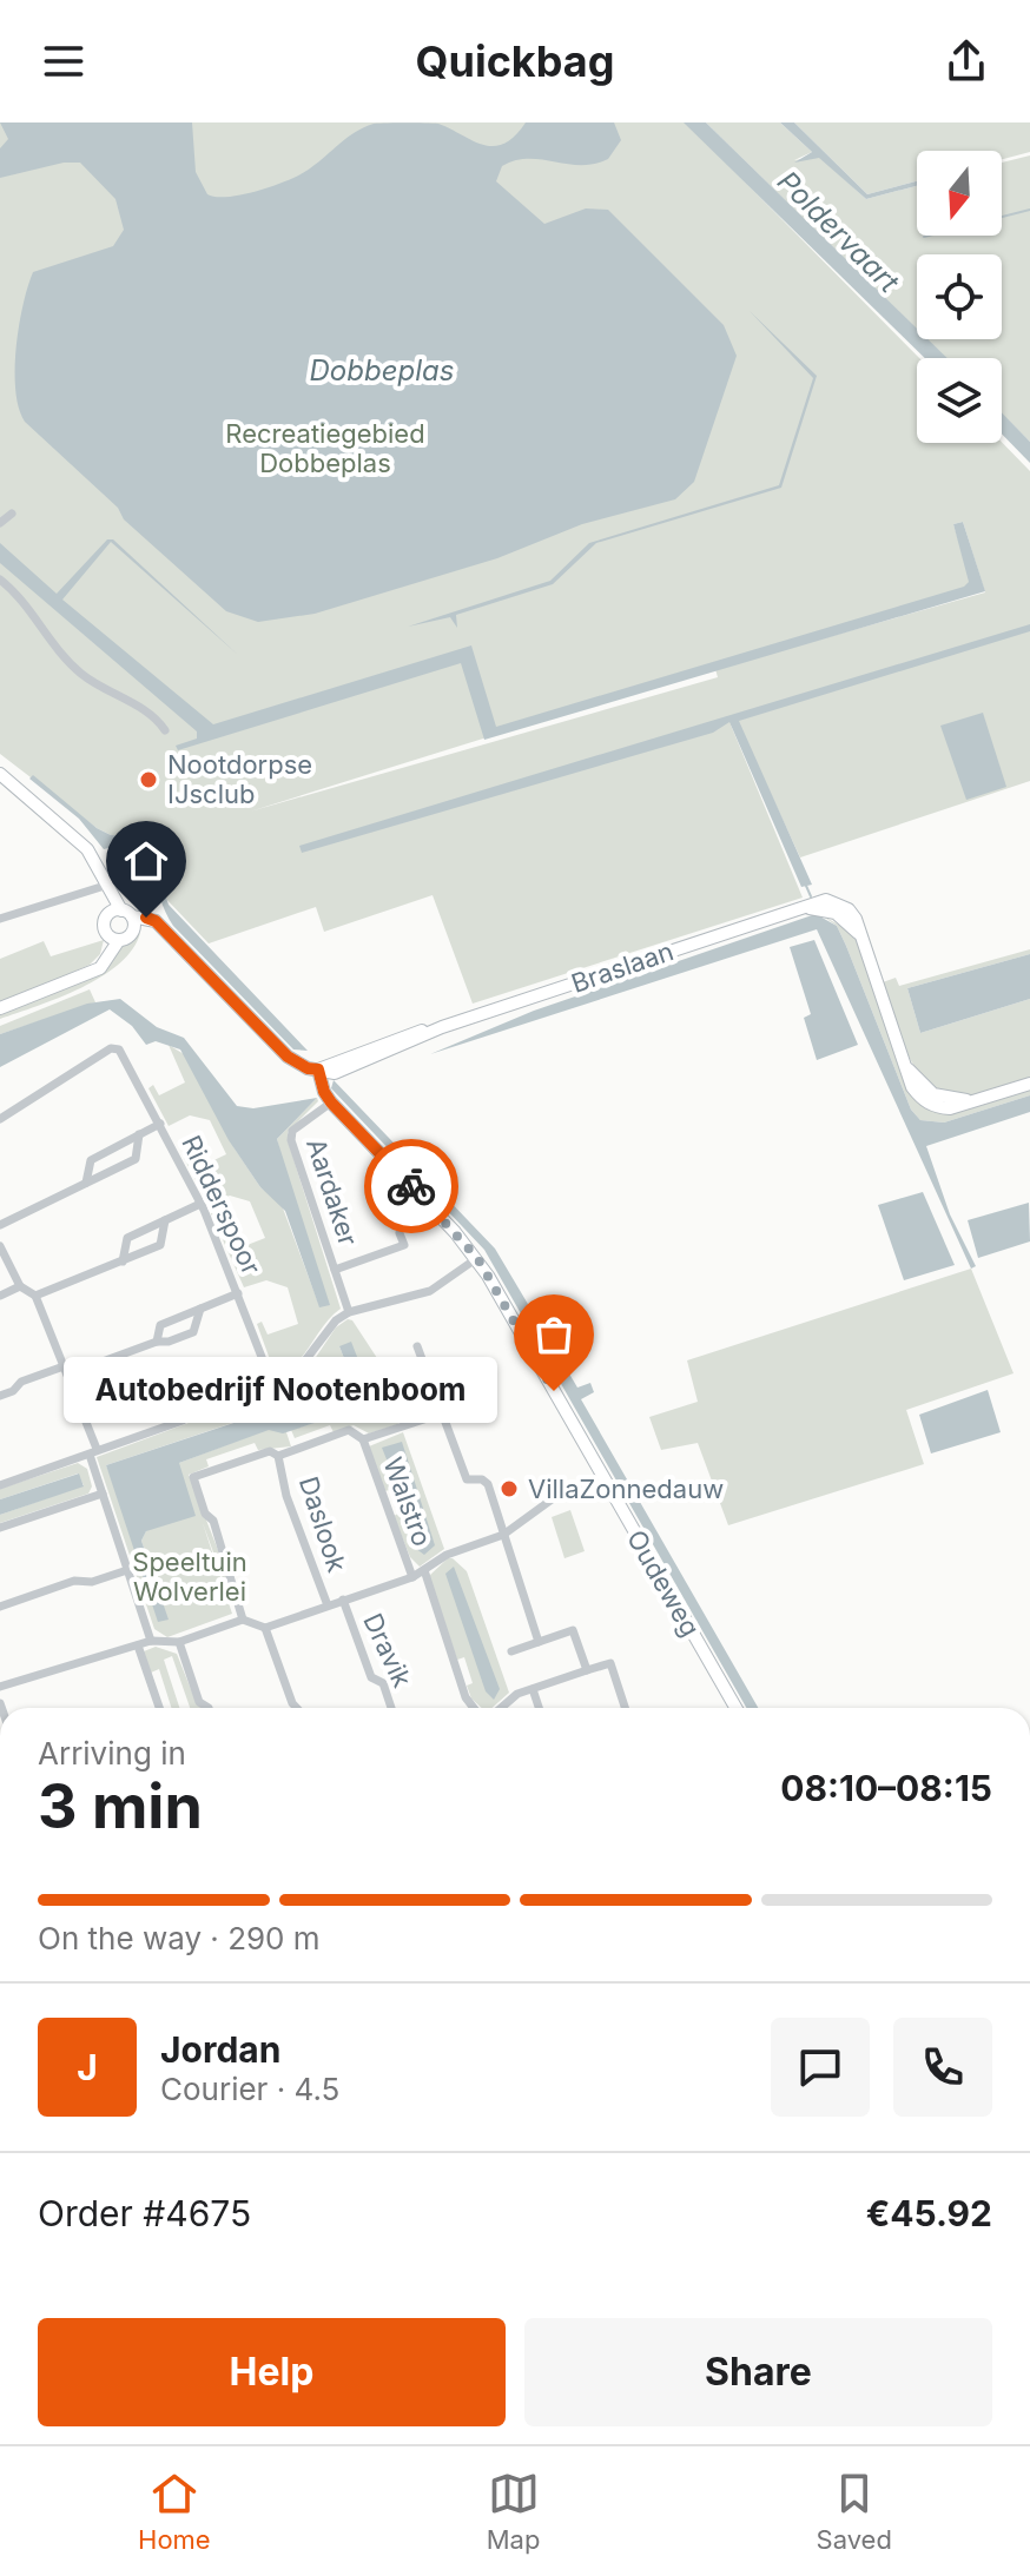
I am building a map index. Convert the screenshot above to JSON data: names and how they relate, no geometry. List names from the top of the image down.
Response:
{
  "streets": {
    "main road": ["Braslaan", "Oudeweg"],
    "street": [
      "Aardaker",
      "Ridderspoor",
      "Walstro",
      "Daslook",
      "Dravik"
    ]
  },
  "crossings": [
    ["Braslaan", "Oudeweg"],
    ["Aardaker", "Oudeweg"]
  ],
  "water": ["Poldervaart", "Dobbeplas"],
  "parks": ["Recreatiegebied Dobbeplas", "Speeltuin Wolverlei"],
  "places": ["Nootdorpse IJsclub", "Autobedrijf Nootenboom", "VillaZonnedauw"],
  "north": "bottom",
  "page": {
    "header": "Quickbag",
    "bubble": "Autobedrijf Nootenboom",
    "heading": ["3 min", "Arriving in", "08:10–08:15"],
    "panel": [
      "Jordan",
      "Courier · 4.5",
      "Order #4675",
      "€45.92"
    ],
    "bar": "On the way · 290 m",
    "round": "J",
    "buttons": ["Help", "Share"],
    "tabs": ["Home", "Map", "Saved"]
  }
}
